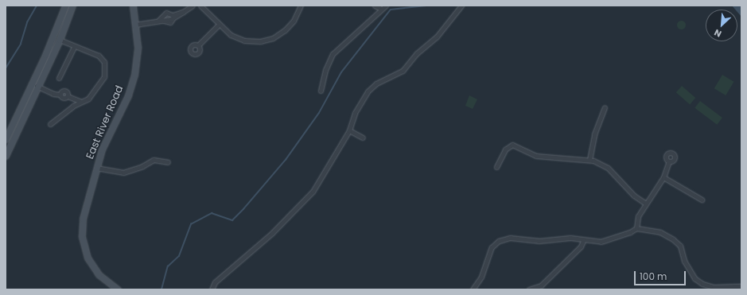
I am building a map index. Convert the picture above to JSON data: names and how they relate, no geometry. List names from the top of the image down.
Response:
{
  "streets": {
    "main road": ["East River Road"]
  },
  "scale_bar": "100 m",
  "north": "bottom left"
}
